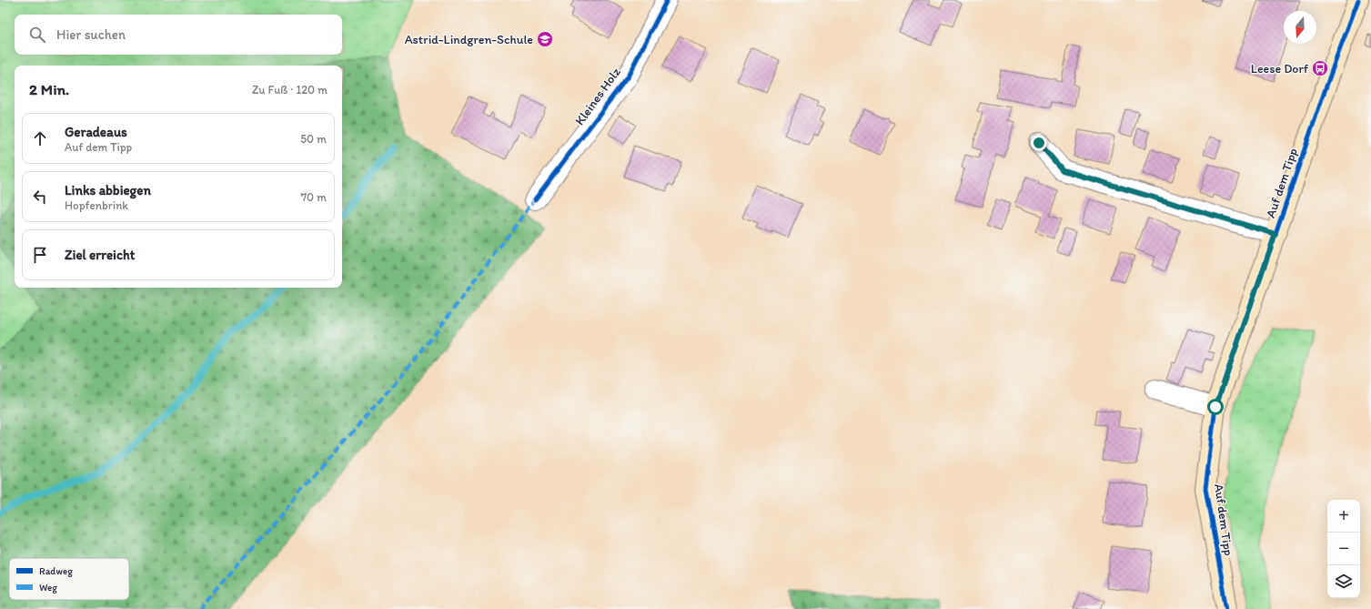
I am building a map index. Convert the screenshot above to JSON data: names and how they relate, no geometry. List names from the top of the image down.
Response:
{
  "streets": {
    "street": ["Kleines Holz", "Auf dem Tipp"]
  },
  "places": {
    "school or university": ["Astrid-Lindgren-Schule"],
    "bus stop": ["Leese Dorf"]
  },
  "legend": ["Radweg", "Weg"],
  "north": "bottom",
  "page": {
    "search": "Hier suchen",
    "heading": ["2 Min.", "Zu Fuß · 120 m"],
    "list": [
      ["Geradeaus", "Auf dem Tipp", "50 m"],
      ["Links abbiegen", "Hopfenbrink", "70 m"],
      "Ziel erreicht"
    ],
    "map_buttons": ["+", "−"]
  }
}
